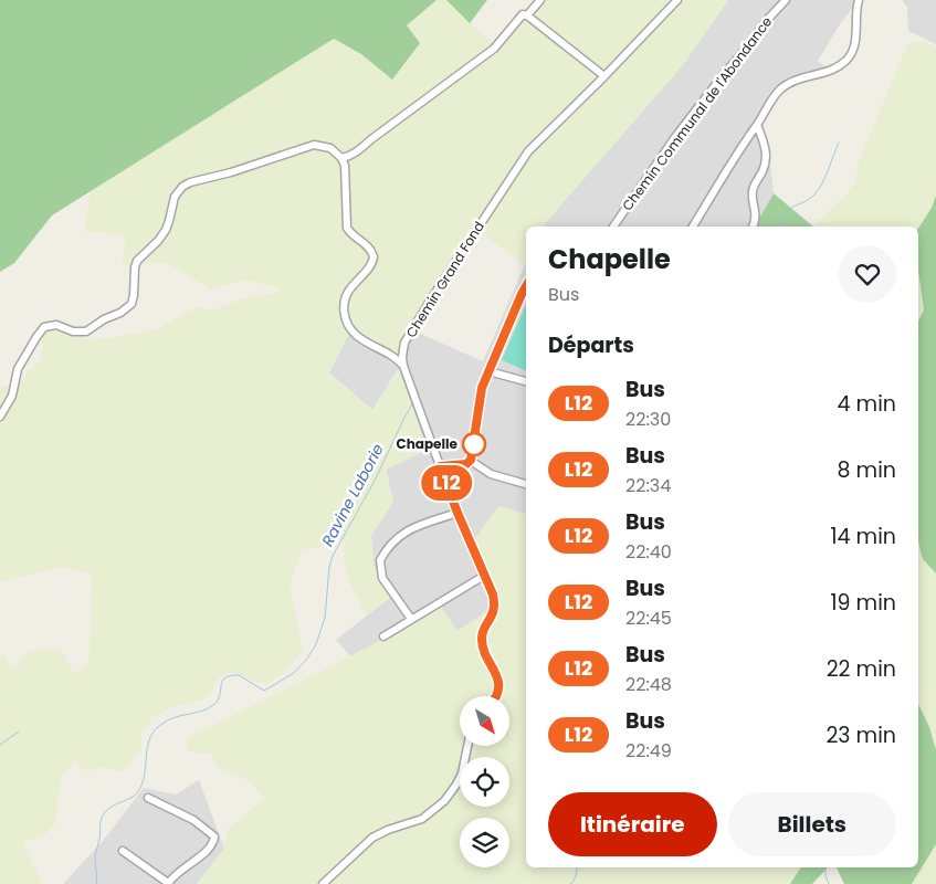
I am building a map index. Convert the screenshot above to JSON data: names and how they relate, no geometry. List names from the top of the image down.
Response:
{
  "streets": {
    "street": ["Chemin Communal de l'Abondance", "Chemin Grand Fond"]
  },
  "water": ["Ravine Laborie"],
  "places": ["Chapelle"],
  "lines": ["bus line L12"],
  "north": "bottom right",
  "page": {
    "on_map": "L12",
    "heading": [
      ["Chapelle", "Bus"],
      "Départs"
    ],
    "list": [
      {
        "mark": "L12",
        "name": "Bus",
        "note": "22:30",
        "value": "4 min"
      },
      {
        "mark": "L12",
        "name": "Bus",
        "note": "22:34",
        "value": "8 min"
      },
      {
        "mark": "L12",
        "name": "Bus",
        "note": "22:40",
        "value": "14 min"
      },
      {
        "mark": "L12",
        "name": "Bus",
        "note": "22:45",
        "value": "19 min"
      },
      {
        "mark": "L12",
        "name": "Bus",
        "note": "22:48",
        "value": "22 min"
      },
      {
        "mark": "L12",
        "name": "Bus",
        "note": "22:49",
        "value": "23 min"
      }
    ],
    "buttons": ["Itinéraire", "Billets"]
  }
}
